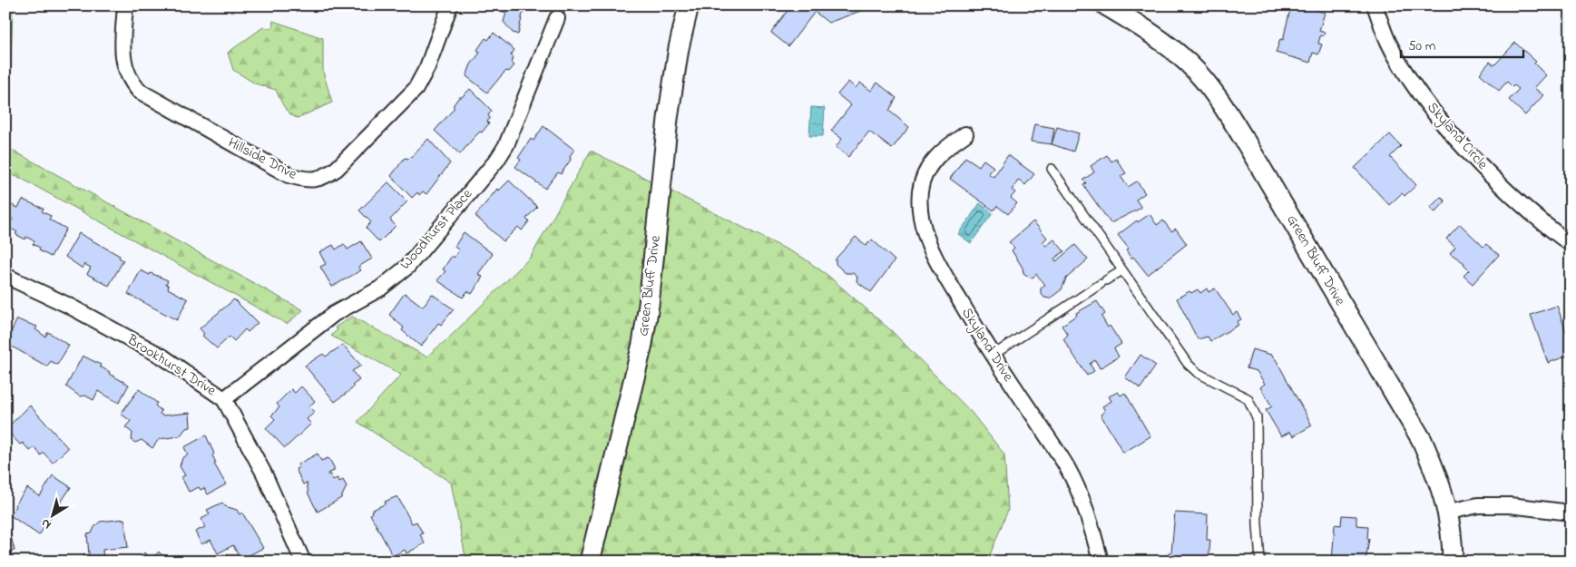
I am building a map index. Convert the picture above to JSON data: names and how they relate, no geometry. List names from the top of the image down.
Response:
{
  "streets": {
    "street": [
      "Skyland Circle",
      "Hillside Drive",
      "Woodhurst Place",
      "Green Bluff Drive",
      "Skyland Drive",
      "Brookhurst Drive"
    ]
  },
  "crossings": [
    ["Woodhurst Place", "Brookhurst Drive"]
  ],
  "scale_bar": "50 m",
  "north": "bottom left"
}
